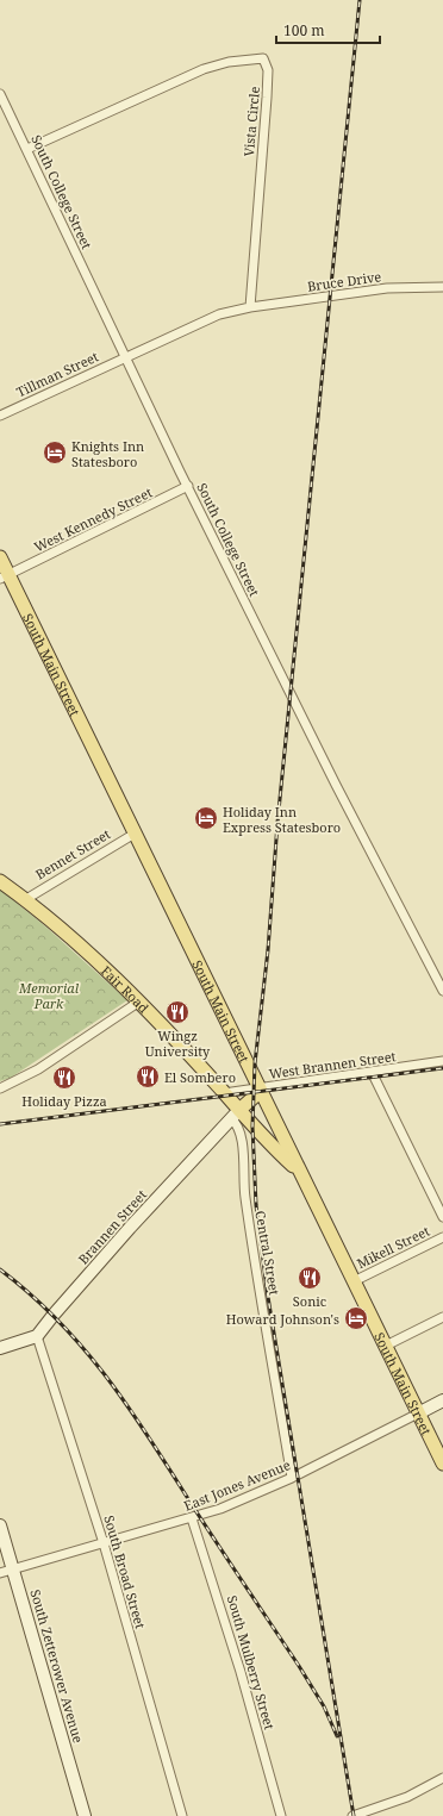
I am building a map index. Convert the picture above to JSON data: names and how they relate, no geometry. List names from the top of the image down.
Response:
{
  "streets": {
    "main road": ["South Main Street", "Fair Road"],
    "street": [
      "Vista Circle",
      "South College Street",
      "Bruce Drive",
      "Tillman Street",
      "West Kennedy Street",
      "Bennet Street",
      "West Brannen Street",
      "Brannen Street",
      "Mikell Street",
      "Central Street",
      "East Jones Avenue",
      "South Broad Street",
      "South Mulberry Street",
      "South Zetterower Avenue"
    ]
  },
  "crossings": [
    ["Vista Circle", "South College Street"],
    ["Vista Circle", "Bruce Drive"],
    ["South College Street", "Tillman Street"],
    ["South College Street", "West Kennedy Street"],
    ["West Kennedy Street", "South Main Street"],
    ["South Main Street", "Bennet Street"],
    ["South Main Street", "Fair Road"],
    ["South Main Street", "West Brannen Street"],
    ["South Main Street", "Mikell Street"],
    ["South Main Street", "East Jones Avenue"],
    ["Bennet Street", "Fair Road"],
    ["Fair Road", "West Brannen Street"],
    ["Fair Road", "Brannen Street"],
    ["Fair Road", "Central Street"],
    ["Brannen Street", "Central Street"],
    ["Brannen Street", "South Broad Street"],
    ["Central Street", "East Jones Avenue"],
    ["East Jones Avenue", "South Broad Street"],
    ["East Jones Avenue", "South Mulberry Street"],
    ["East Jones Avenue", "South Zetterower Avenue"]
  ],
  "parks": ["Memorial Park"],
  "places": {
    "hotel": ["Knights Inn Statesboro", "Holiday Inn Express Statesboro", "Howard Johnson's"],
    "restaurant": [
      "Wingz University",
      "El Sombero",
      "Holiday Pizza",
      "Sonic"
    ]
  },
  "scale_bar": "100 m"
}
